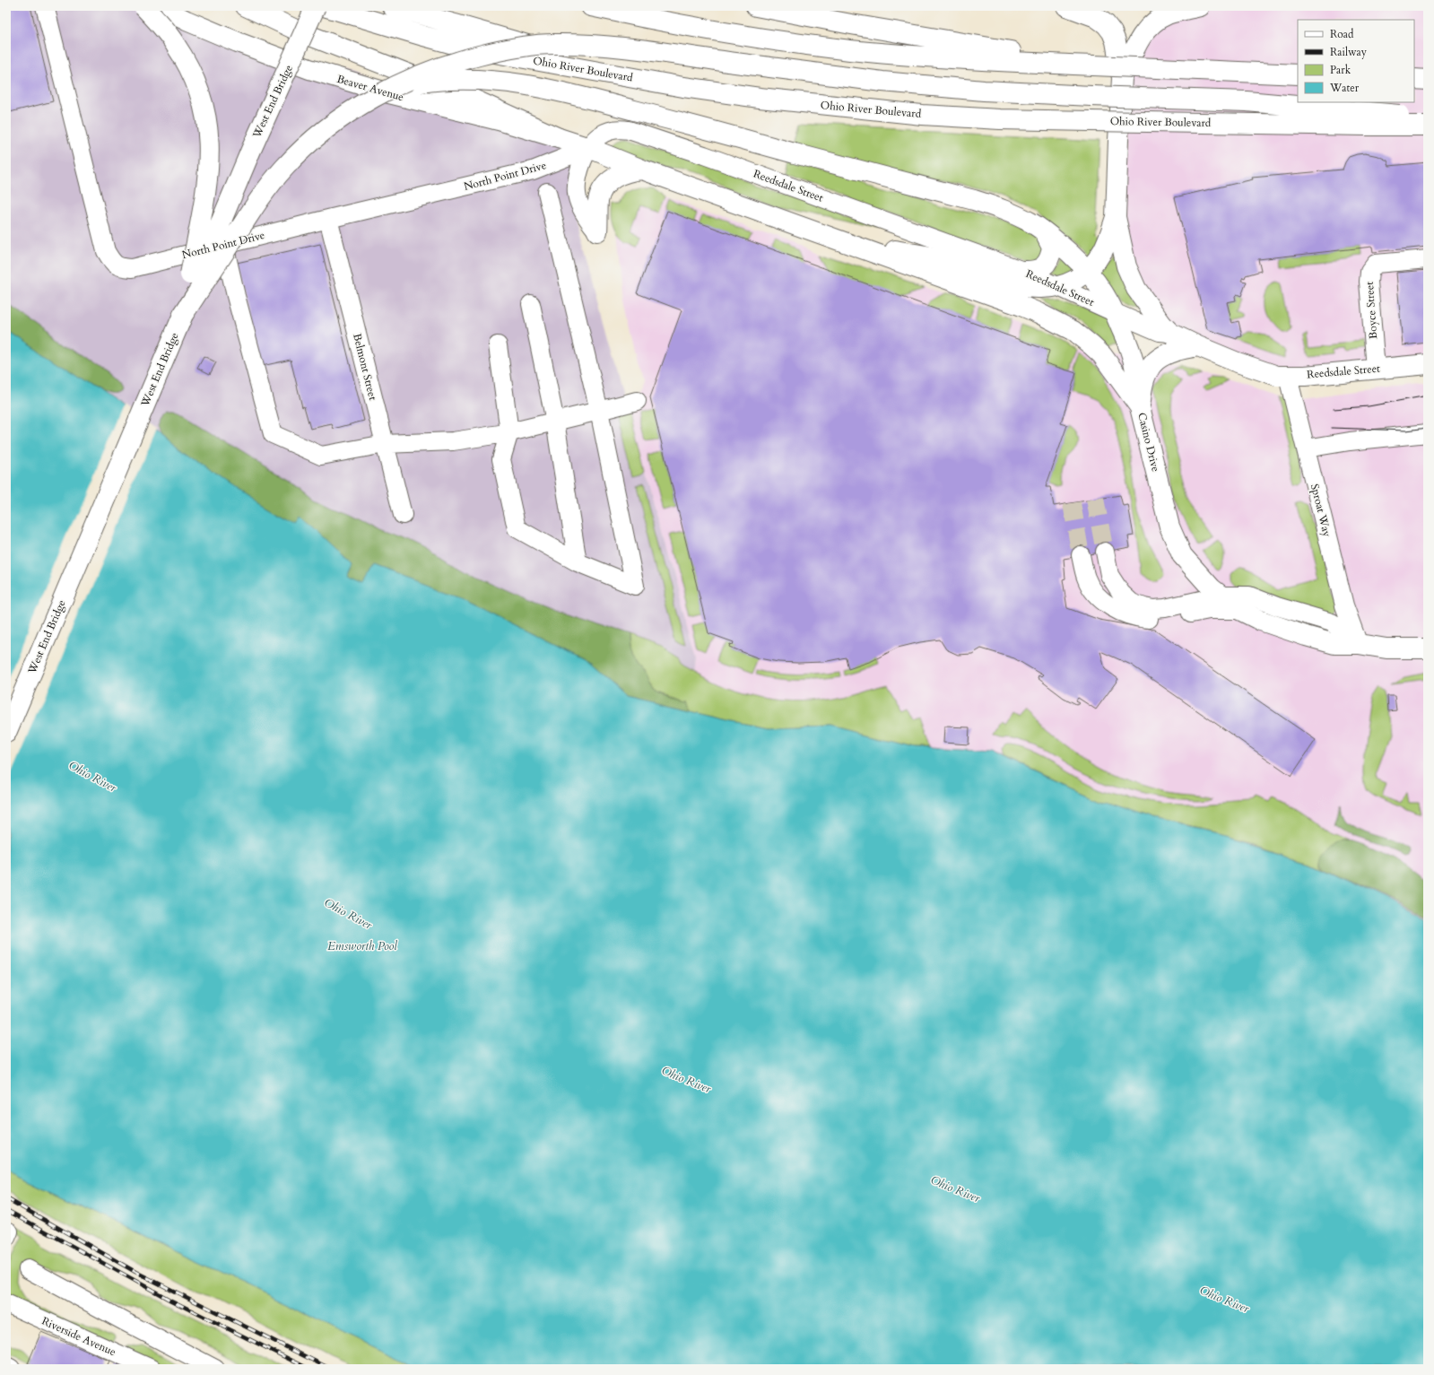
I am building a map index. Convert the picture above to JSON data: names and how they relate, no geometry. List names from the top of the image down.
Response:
{
  "streets": {
    "main road": [
      "Ohio River Boulevard",
      "Beaver Avenue",
      "West End Bridge",
      "Reedsdale Street",
      "Casino Drive"
    ],
    "street": [
      "North Point Drive",
      "Boyce Street",
      "Belmont Street",
      "Sproat Way",
      "Riverside Avenue"
    ]
  },
  "crossings": [
    ["Beaver Avenue", "North Point Drive"],
    ["Beaver Avenue", "Reedsdale Street"],
    ["North Point Drive", "Reedsdale Street"],
    ["North Point Drive", "Belmont Street"],
    ["Reedsdale Street", "Boyce Street"],
    ["Reedsdale Street", "Sproat Way"],
    ["Casino Drive", "Sproat Way"]
  ],
  "water": ["Ohio River", "Emsworth Pool"],
  "legend": [
    "Road",
    "Railway",
    "Park",
    "Water"
  ]
}
